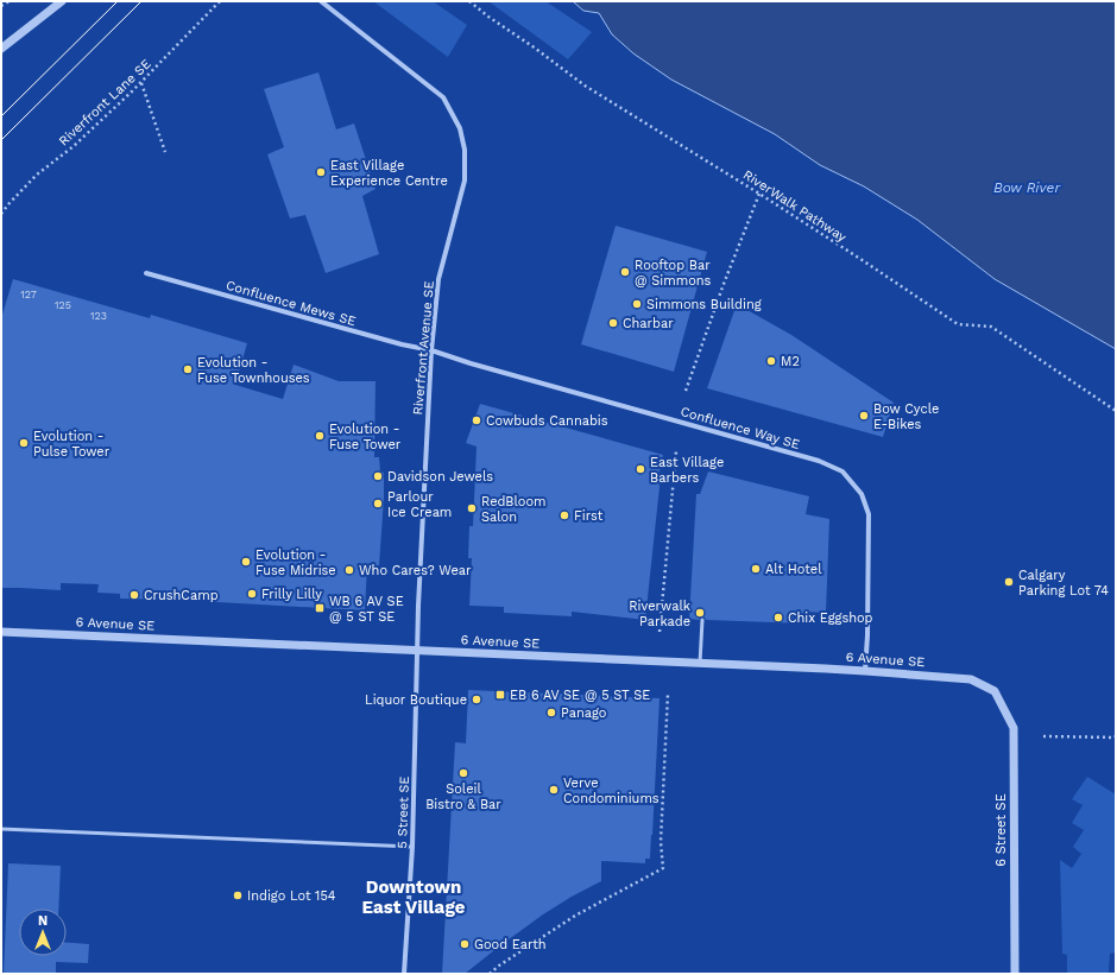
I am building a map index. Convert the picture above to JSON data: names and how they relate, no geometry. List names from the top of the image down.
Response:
{
  "streets": {
    "street": [
      "Confluence Mews SE",
      "Riverfront Avenue SE",
      "Confluence Way SE",
      "6 Avenue SE",
      "5 Street SE",
      "6 Street SE"
    ],
    "path": ["Riverfront Lane SE", "RiverWalk Pathway"]
  },
  "crossings": [
    ["Confluence Mews SE", "Riverfront Avenue SE"],
    ["Confluence Mews SE", "Confluence Way SE"],
    ["Riverfront Avenue SE", "Confluence Way SE"],
    ["Riverfront Avenue SE", "6 Avenue SE"],
    ["Riverfront Avenue SE", "5 Street SE"],
    ["Confluence Way SE", "6 Avenue SE"],
    ["6 Avenue SE", "5 Street SE"],
    ["6 Avenue SE", "6 Street SE"]
  ],
  "districts": ["Downtown East Village"],
  "water": ["Bow River"],
  "places": {
    "other": [
      "East Village Experience Centre",
      "Rooftop Bar @ Simmons",
      "Simmons Building",
      "Charbar",
      "M2",
      "Evolution - Fuse Townhouses",
      "Bow Cycle E-Bikes",
      "Cowbuds Cannabis",
      "Evolution - Fuse Tower",
      "Evolution - Pulse Tower",
      "East Village Barbers",
      "Davidson Jewels",
      "Parlour Ice Cream",
      "RedBloom Salon",
      "First",
      "Evolution - Fuse Midrise",
      "Alt Hotel",
      "Who Cares? Wear",
      "Calgary Parking Lot 74",
      "Frilly Lilly",
      "CrushCamp",
      "Riverwalk Parkade",
      "Chix Eggshop",
      "Liquor Boutique",
      "Panago",
      "Soleil Bistro & Bar",
      "Verve Condominiums",
      "Indigo Lot 154",
      "Good Earth"
    ],
    "transit": ["WB 6 AV SE @ 5 ST SE", "EB 6 AV SE @ 5 ST SE"]
  },
  "house_numbers": ["127", "125", "123"],
  "north": "top"
}
